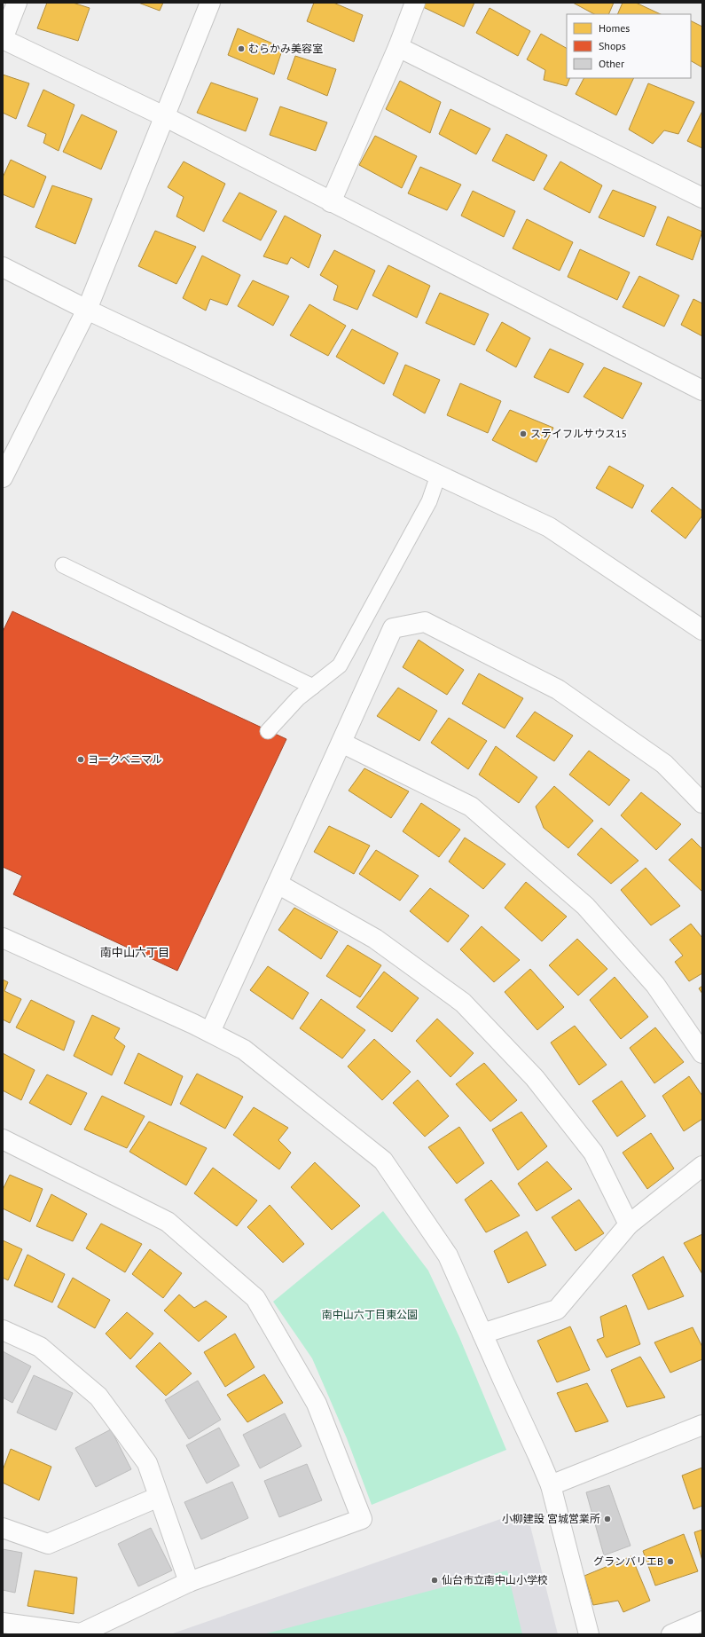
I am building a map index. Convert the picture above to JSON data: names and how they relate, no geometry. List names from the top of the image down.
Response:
{
  "districts": ["南中山六丁目"],
  "parks": ["南中山六丁目東公園"],
  "places": [
    "むらかみ美容室",
    "ステイフルサウス15",
    "ヨークベニマル",
    "小柳建設 宮城営業所",
    "グランバリエB",
    "仙台市立南中山小学校"
  ],
  "legend": ["Homes", "Shops", "Other"]
}
